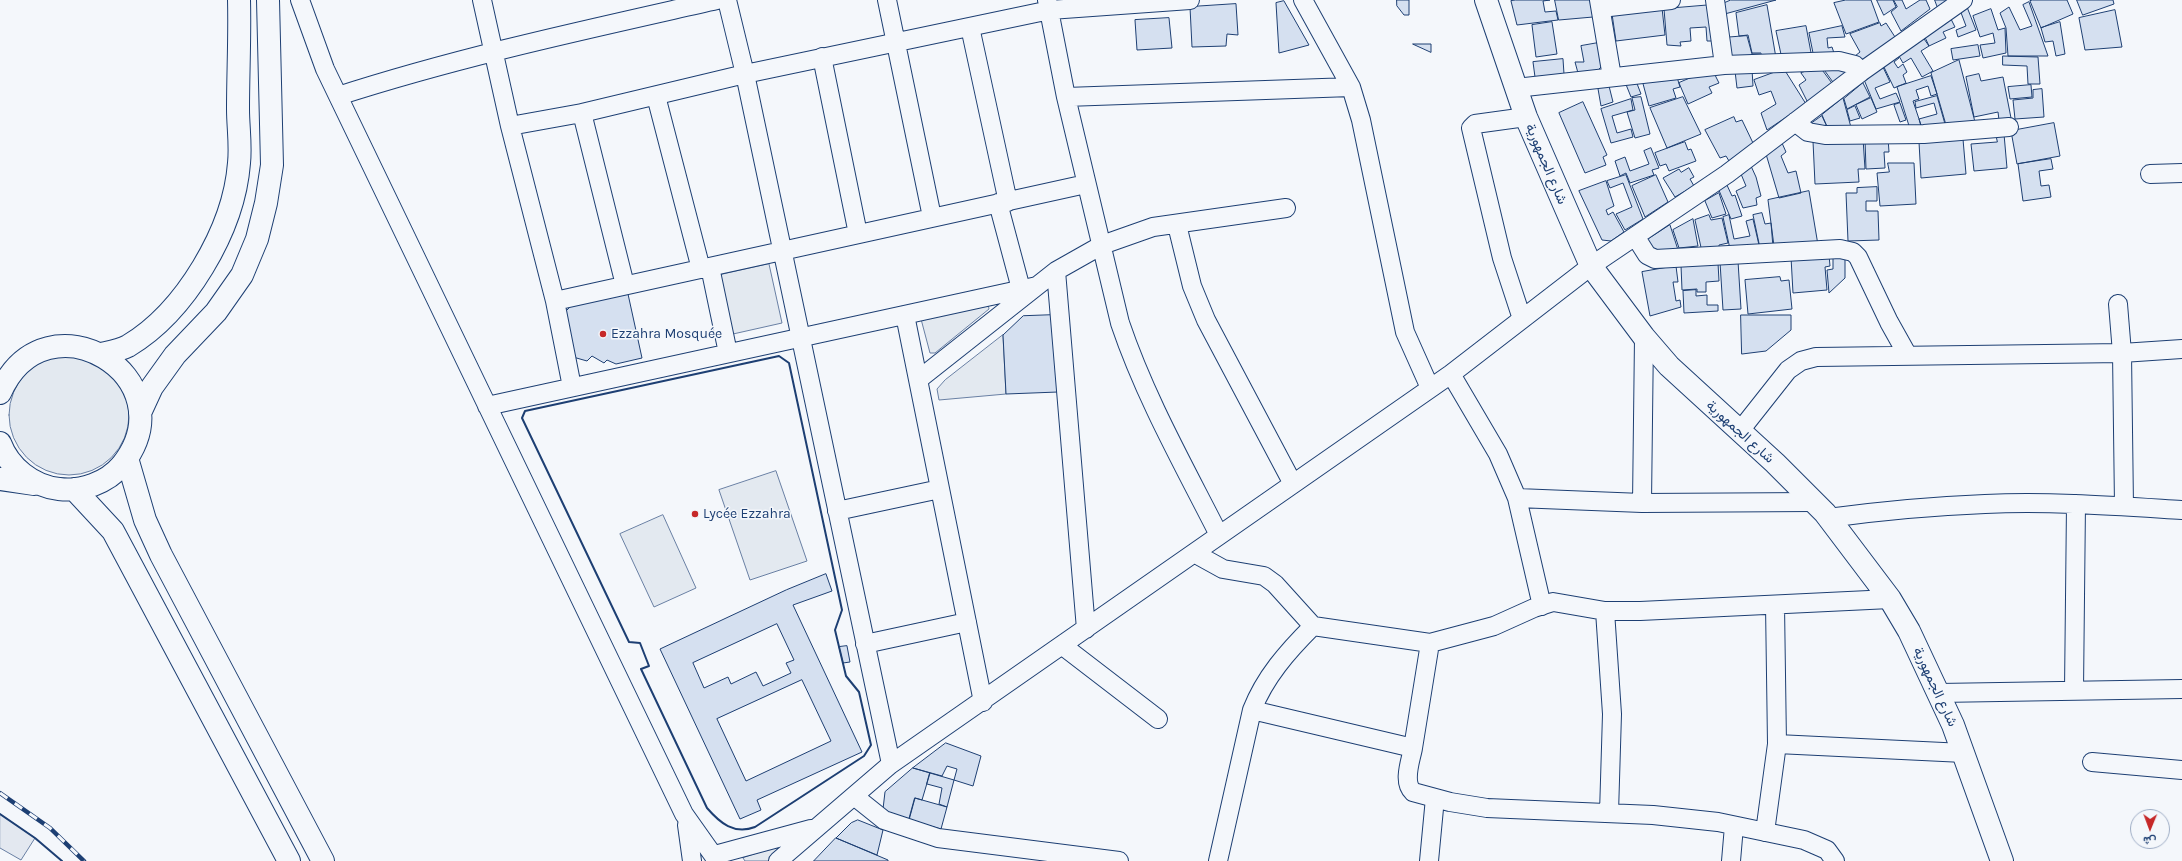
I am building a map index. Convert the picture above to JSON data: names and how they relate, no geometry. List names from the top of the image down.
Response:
{
  "streets": {
    "main road": ["شارع الجمهورية"]
  },
  "places": ["Ezzahra Mosquée", "Lycée Ezzahra"],
  "north": "bottom"
}
